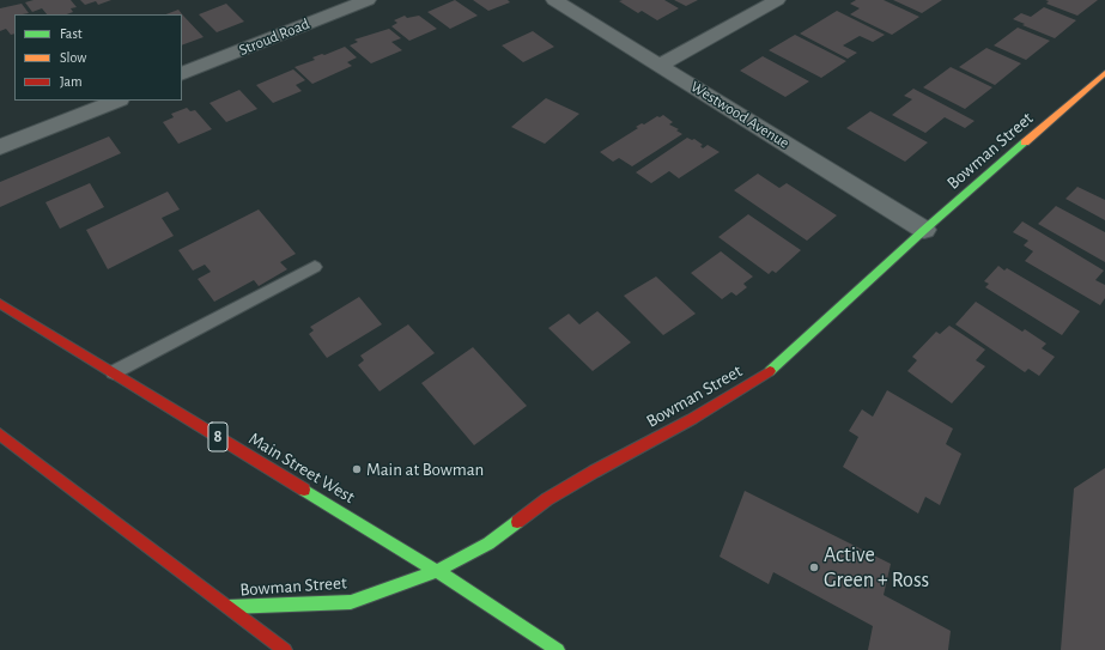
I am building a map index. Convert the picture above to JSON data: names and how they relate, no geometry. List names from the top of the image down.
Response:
{
  "streets": {
    "street": [
      "Stroud Road",
      "Westwood Avenue",
      "Bowman Street",
      "8",
      "Main Street West"
    ]
  },
  "crossings": [
    ["Westwood Avenue", "Bowman Street"],
    ["Bowman Street", "Main Street West"]
  ],
  "places": ["Main at Bowman", "Active Green + Ross"],
  "legend": ["Fast", "Slow", "Jam"]
}
